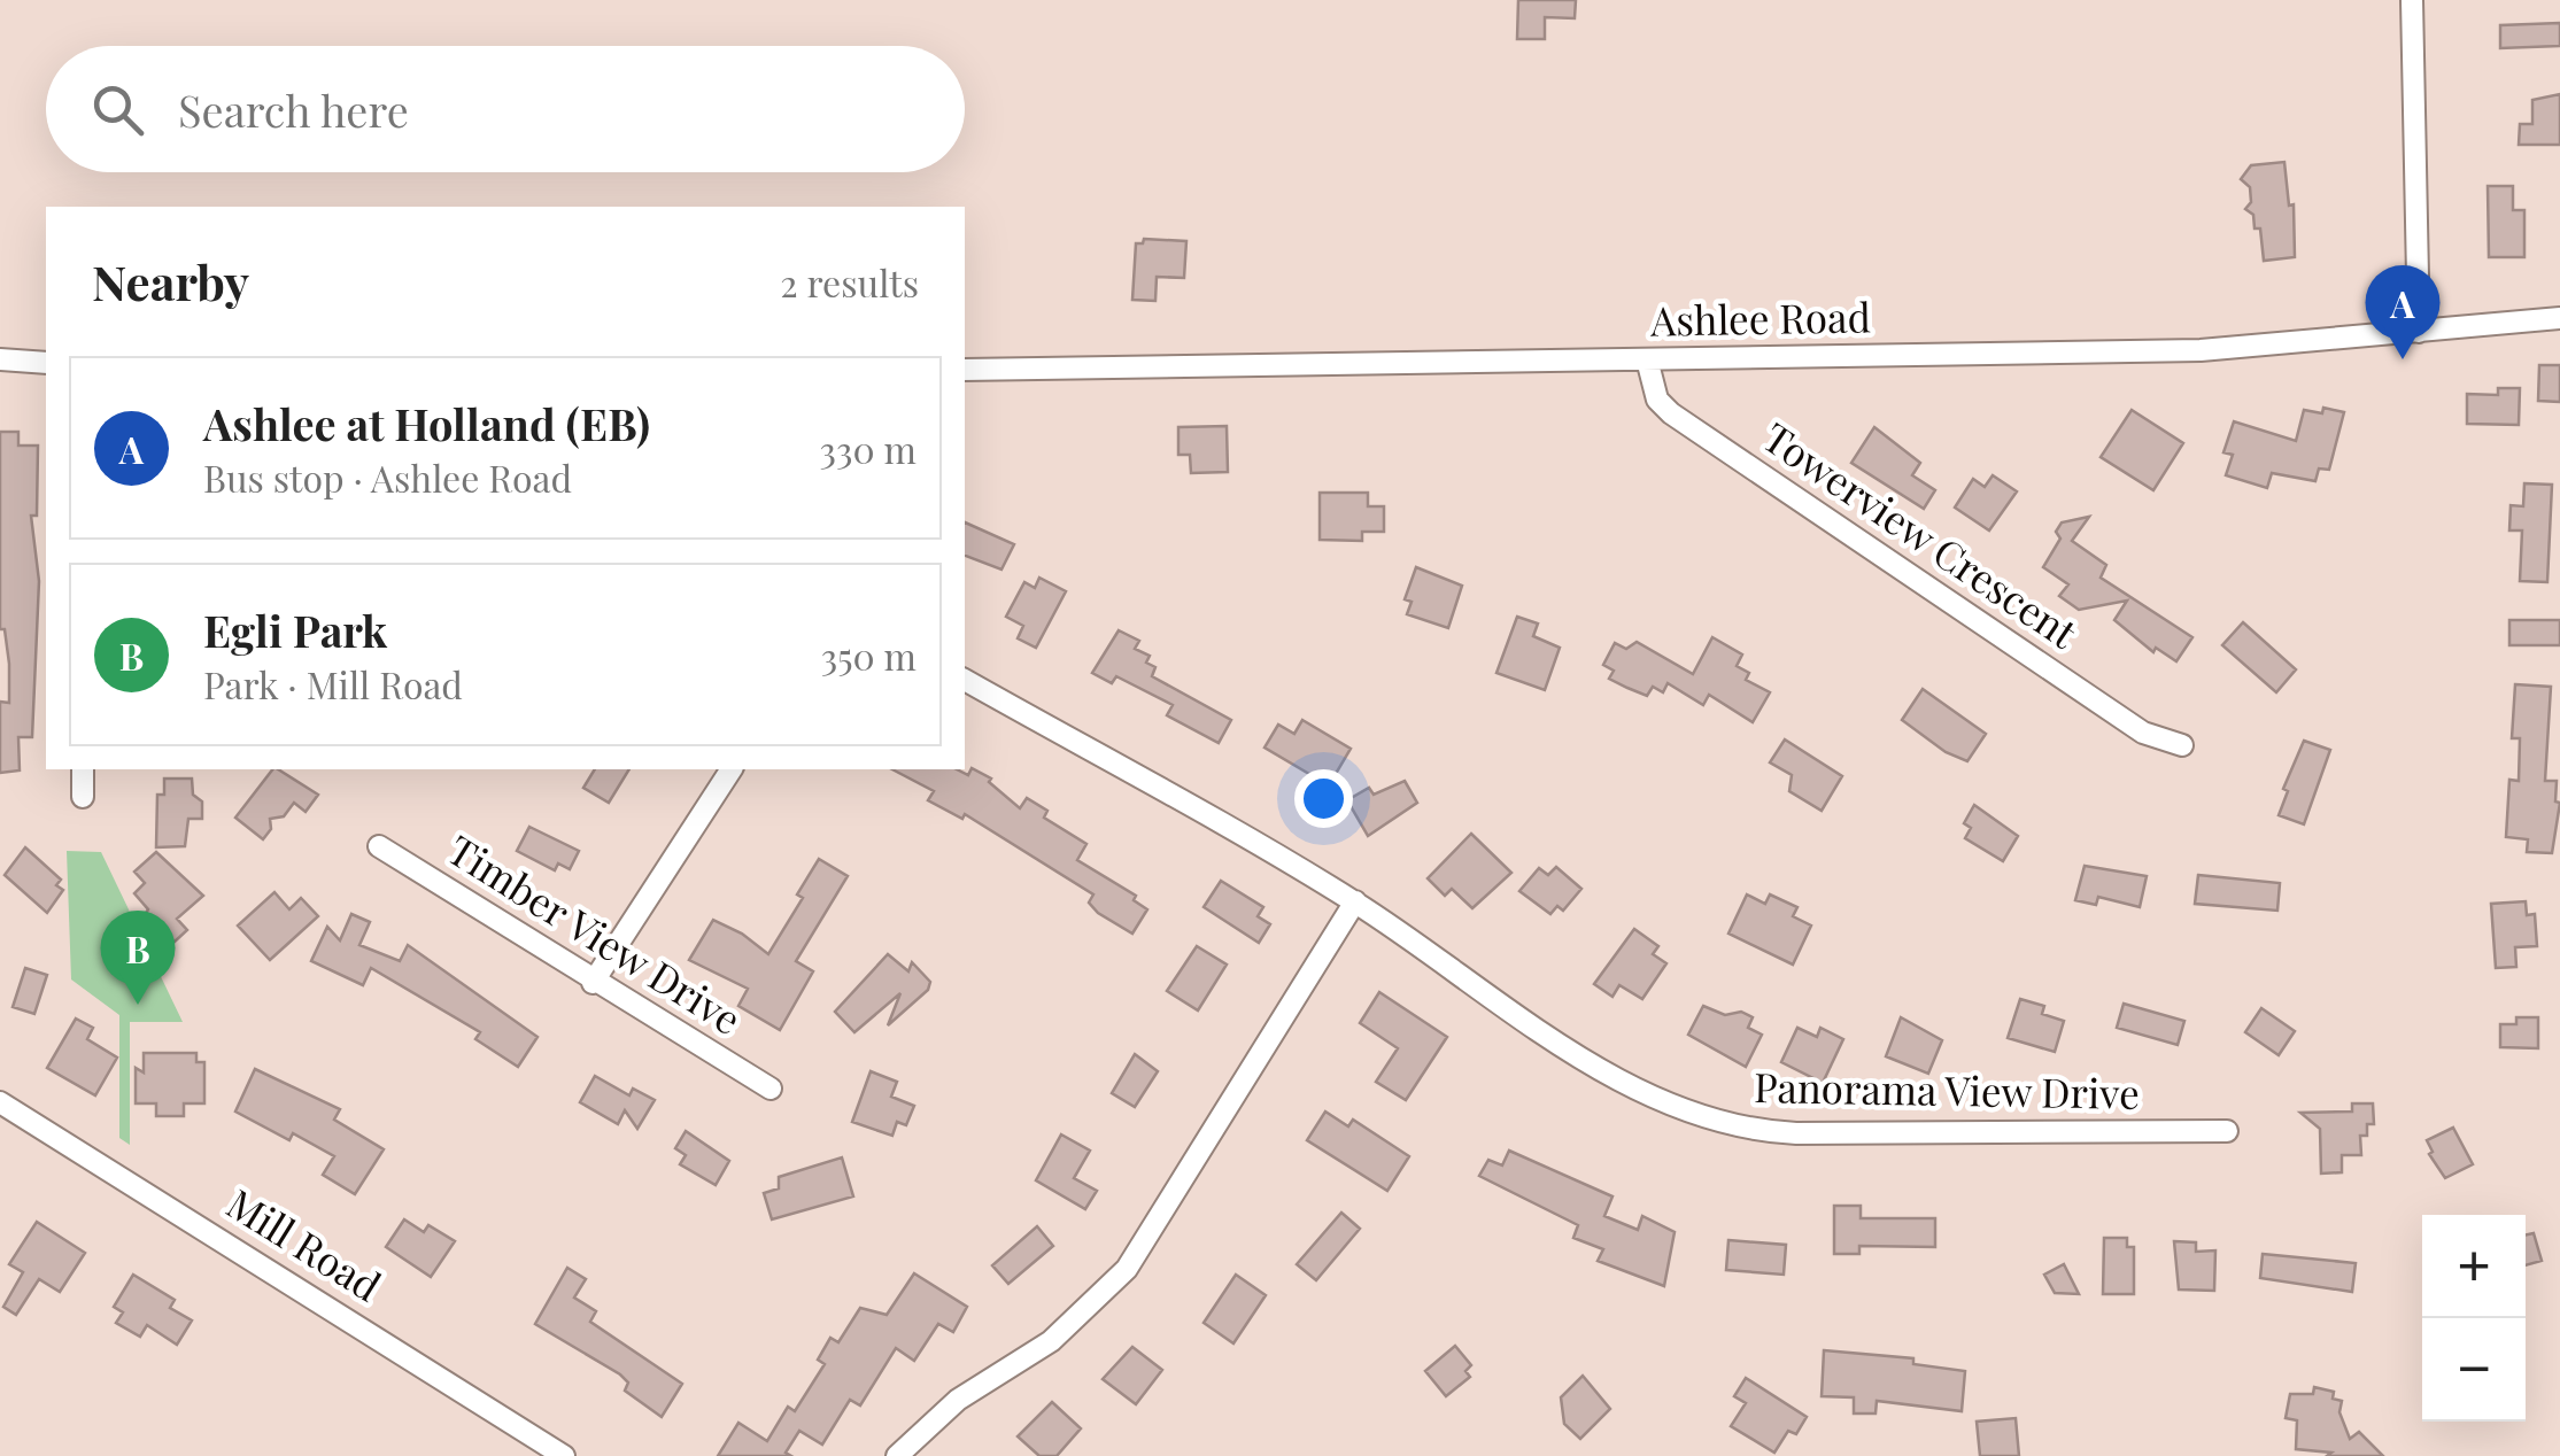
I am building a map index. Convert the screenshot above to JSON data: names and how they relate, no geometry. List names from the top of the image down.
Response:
{
  "streets": {
    "street": [
      "Ashlee Road",
      "Towerview Crescent",
      "Timber View Drive",
      "Panorama View Drive",
      "Mill Road"
    ]
  },
  "crossings": [
    ["Ashlee Road", "Towerview Crescent"]
  ],
  "page": {
    "search": "Search here",
    "heading": ["Nearby", "2 results"],
    "pins": ["A", "B"],
    "list": [
      {
        "mark": "A",
        "name": "Ashlee at Holland (EB)",
        "note": "Bus stop · Ashlee Road",
        "value": "330 m"
      },
      {
        "mark": "B",
        "name": "Egli Park",
        "note": "Park · Mill Road",
        "value": "350 m"
      }
    ],
    "map_buttons": ["+", "−"]
  }
}
